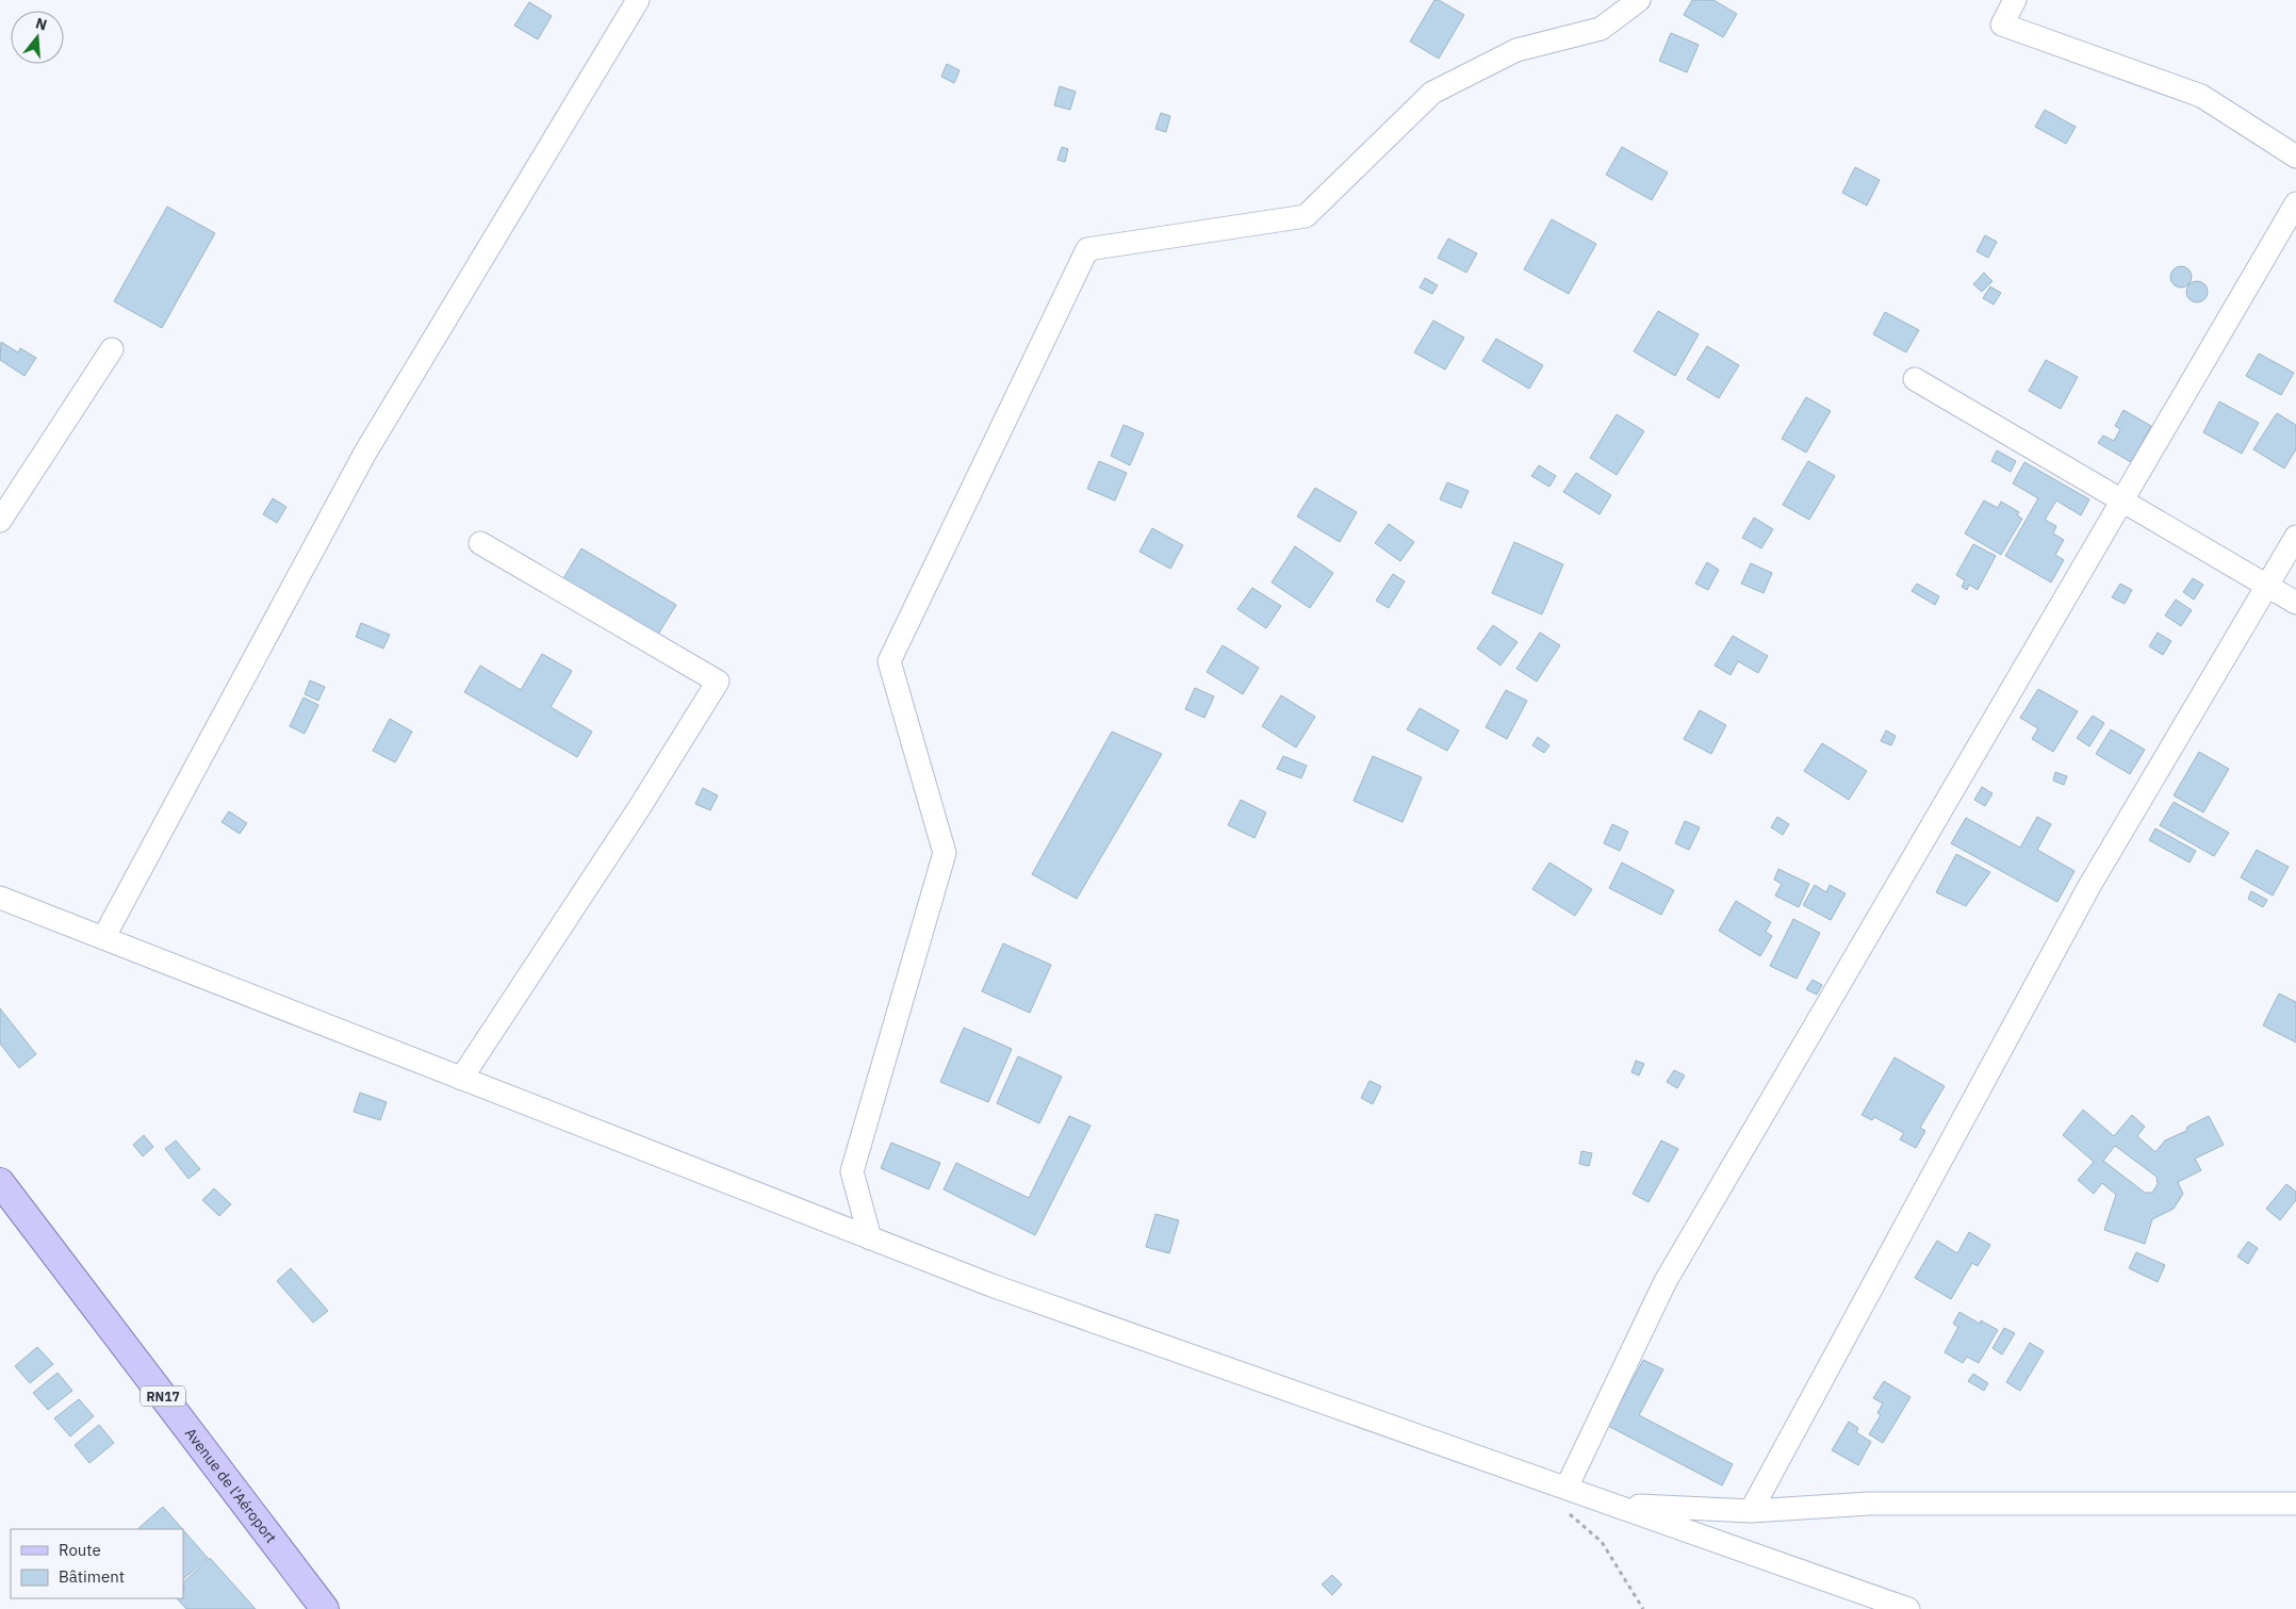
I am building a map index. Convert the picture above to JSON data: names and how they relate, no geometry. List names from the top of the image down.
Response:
{
  "streets": {
    "main road": ["RN17", "Avenue de l'Aéroport"]
  },
  "legend": ["Route", "Bâtiment"],
  "north": "top"
}
